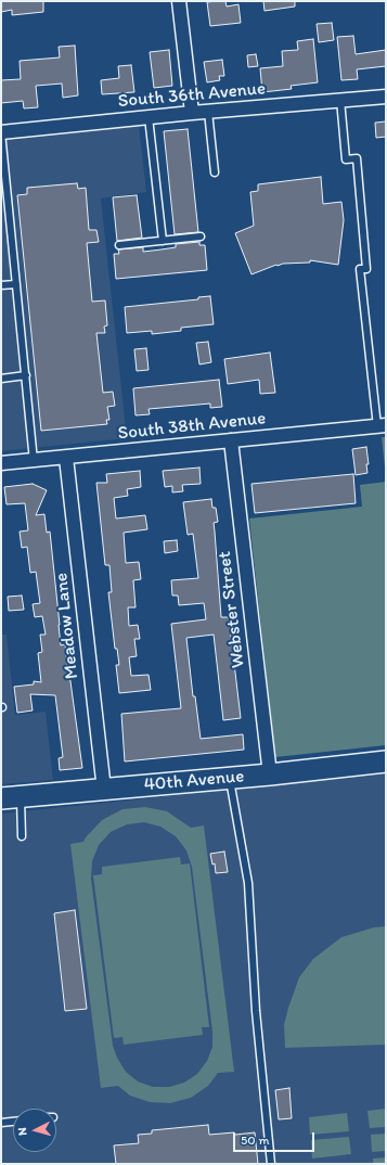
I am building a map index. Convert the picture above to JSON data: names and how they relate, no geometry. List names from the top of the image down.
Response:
{
  "streets": {
    "main road": ["40th Avenue"],
    "street": [
      "South 36th Avenue",
      "South 38th Avenue",
      "Webster Street",
      "Meadow Lane"
    ]
  },
  "crossings": [
    ["South 38th Avenue", "Webster Street"],
    ["South 38th Avenue", "Meadow Lane"],
    ["Webster Street", "40th Avenue"],
    ["Meadow Lane", "40th Avenue"]
  ],
  "scale_bar": "50 m",
  "north": "left"
}
